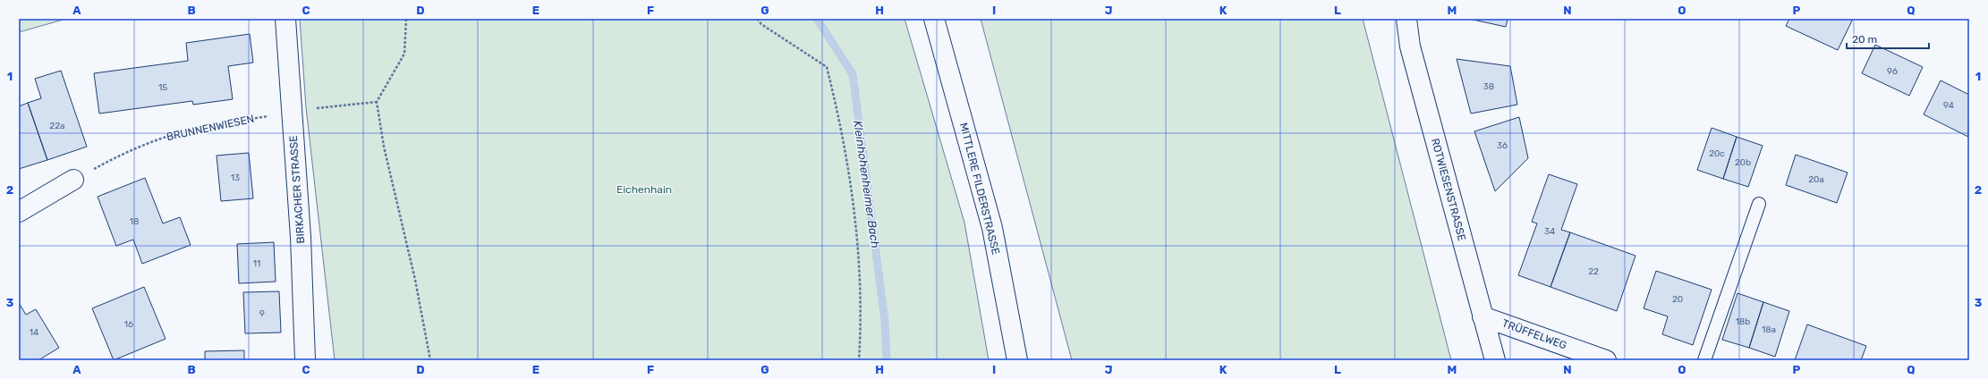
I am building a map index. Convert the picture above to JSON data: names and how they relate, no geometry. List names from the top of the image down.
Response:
{
  "streets": {
    "street": [
      "MITTLERE FILDERSTRASSE",
      "BIRKACHER STRASSE",
      "ROTWIESENSTRASSE",
      "TRÜFFELWEG"
    ],
    "path": ["BRUNNENWIESEN"]
  },
  "crossings": [
    ["BRUNNENWIESEN", "BIRKACHER STRASSE"],
    ["ROTWIESENSTRASSE", "TRÜFFELWEG"]
  ],
  "water": ["Kleinhohenheimer Bach"],
  "parks": ["Eichenhain"],
  "house_numbers": [
    "96",
    "38",
    "15",
    "94",
    "22a",
    "36",
    "20c",
    "20b",
    "13",
    "20a",
    "18",
    "34",
    "11",
    "22",
    "20",
    "9",
    "18b",
    "16",
    "18a",
    "14"
  ],
  "scale_bar": "20 m",
  "grid": {
    "columns": [
      "A",
      "B",
      "C",
      "D",
      "E",
      "F",
      "G",
      "H",
      "I",
      "J",
      "K",
      "L",
      "M",
      "N",
      "O",
      "P",
      "Q"
    ],
    "rows": ["1", "2", "3"]
  }
}
